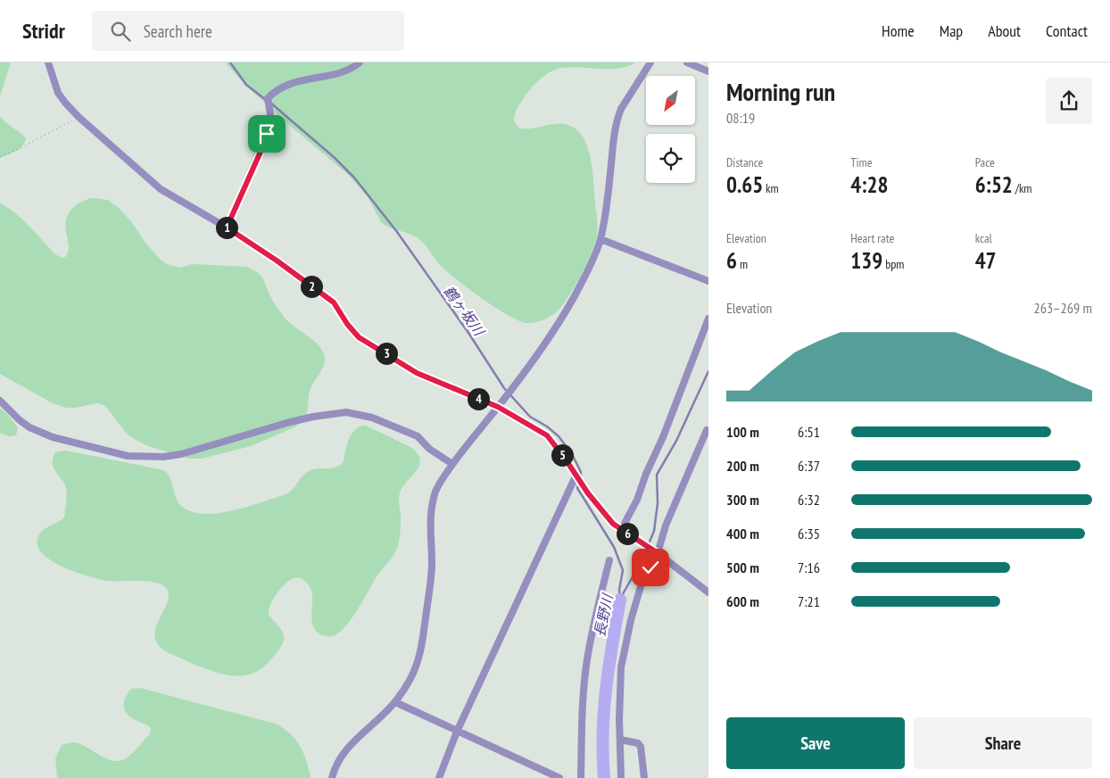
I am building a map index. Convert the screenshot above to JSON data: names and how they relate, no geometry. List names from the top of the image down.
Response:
{
  "water": ["鶴ヶ坂川", "長野川"],
  "north": "bottom left",
  "page": {
    "header": "Stridr",
    "search": "Search here",
    "nav": [
      "Home",
      "Map",
      "About",
      "Contact"
    ],
    "heading": ["Morning run", "08:19"],
    "stats": [
      ["Distance", "0.65 km"],
      ["Time", "4:28"],
      ["Pace", "6:52 /km"],
      ["Elevation", "6 m"],
      ["Heart rate", "139 bpm"],
      ["kcal", "47"]
    ],
    "pins": [
      "1",
      "2",
      "3",
      "4",
      "5",
      "6"
    ],
    "chart": ["Elevation", "263–269 m"],
    "list": [
      {
        "name": "100 m",
        "note": "6:51"
      },
      {
        "name": "200 m",
        "note": "6:37"
      },
      {
        "name": "300 m",
        "note": "6:32"
      },
      {
        "name": "400 m",
        "note": "6:35"
      },
      {
        "name": "500 m",
        "note": "7:16"
      },
      {
        "name": "600 m",
        "note": "7:21"
      }
    ],
    "buttons": ["Save", "Share"]
  }
}
